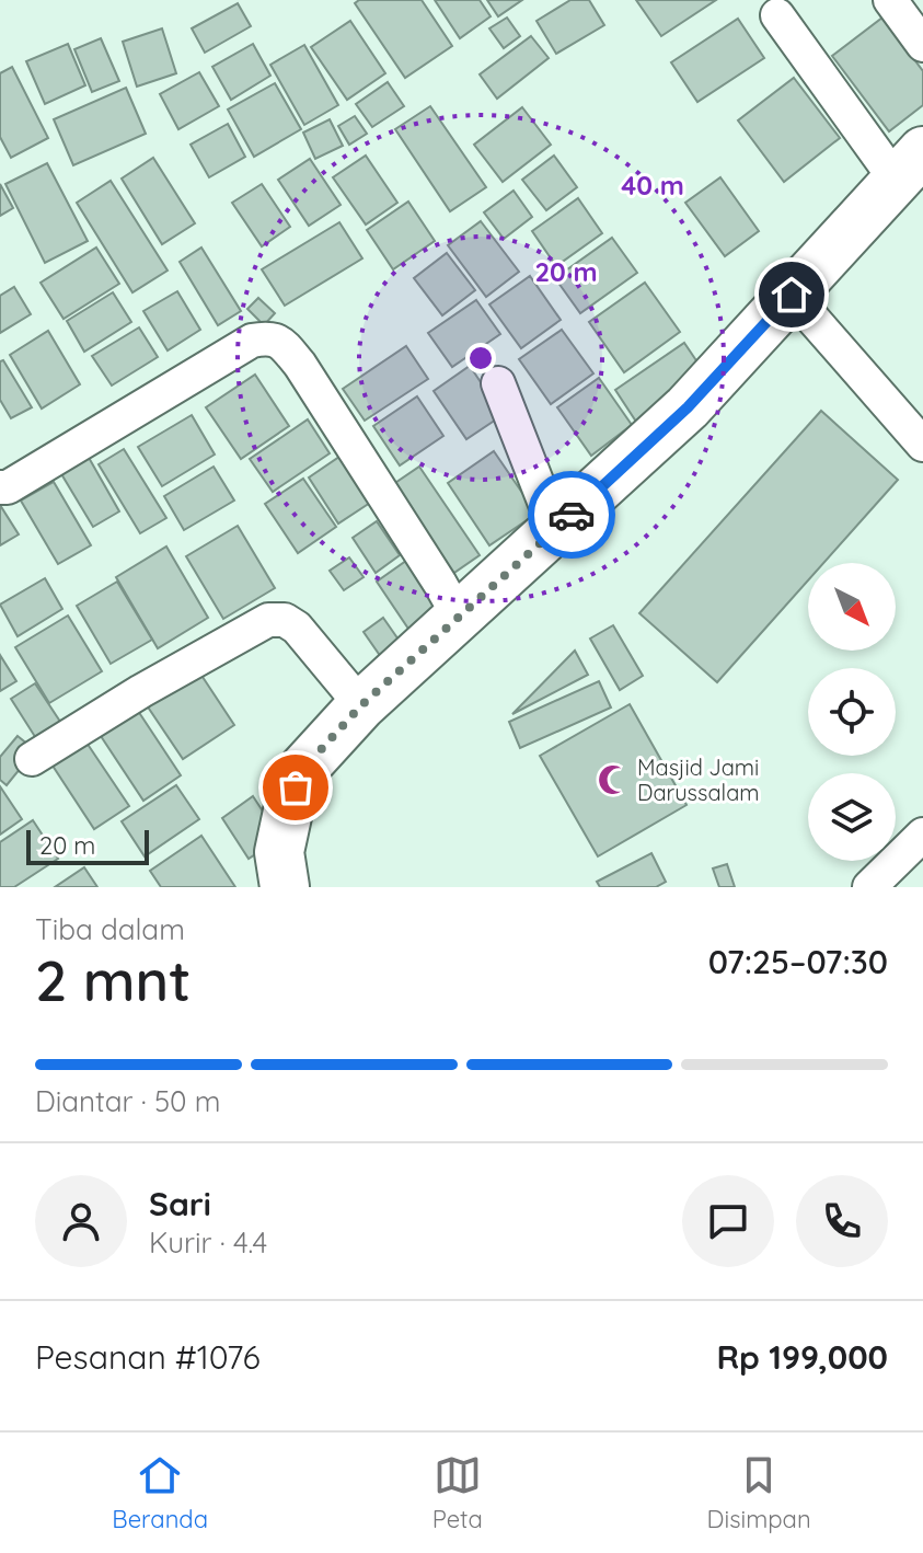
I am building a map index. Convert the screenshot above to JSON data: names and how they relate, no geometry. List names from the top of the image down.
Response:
{
  "places": {
    "mosque": ["Masjid Jami Darussalam"]
  },
  "scale_bar": "20 m",
  "north": "bottom right",
  "page": {
    "scale": "20 m",
    "heading": ["2 mnt", "Tiba dalam", "07:25–07:30"],
    "panel": [
      "Sari",
      "Kurir · 4.4",
      "Pesanan #1076",
      "Rp 199,000"
    ],
    "bar": "Diantar · 50 m",
    "tabs": ["Beranda", "Peta", "Disimpan"]
  },
  "rings": ["40 m", "20 m"]
}
